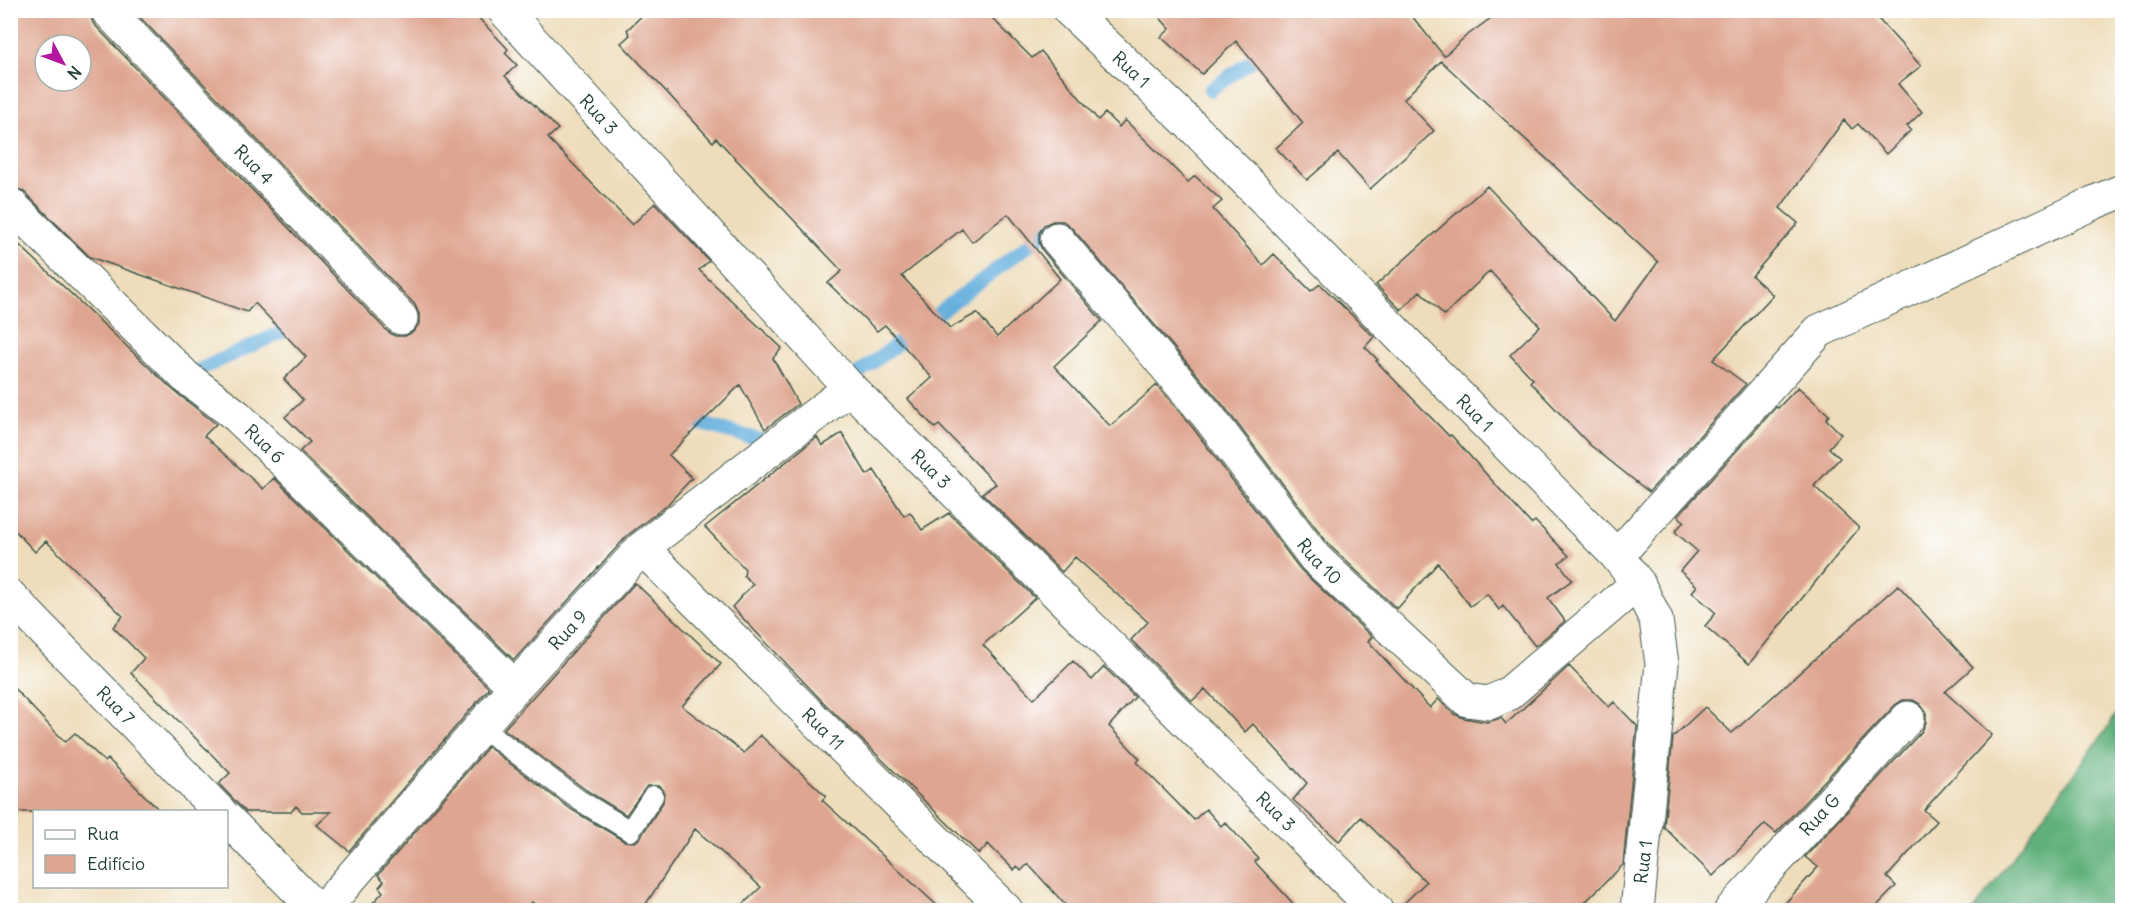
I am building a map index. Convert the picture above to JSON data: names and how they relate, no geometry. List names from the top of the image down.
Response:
{
  "streets": {
    "street": [
      "Rua 1",
      "Rua 3",
      "Rua 4",
      "Rua 6",
      "Rua 10",
      "Rua 9",
      "Rua 7",
      "Rua 11",
      "Rua G"
    ]
  },
  "crossings": [
    ["Rua 1", "Rua 10"],
    ["Rua 3", "Rua 9"],
    ["Rua 6", "Rua 9"],
    ["Rua 9", "Rua 11"]
  ],
  "legend": ["Rua", "Edifício"],
  "north": "bottom right"
}
